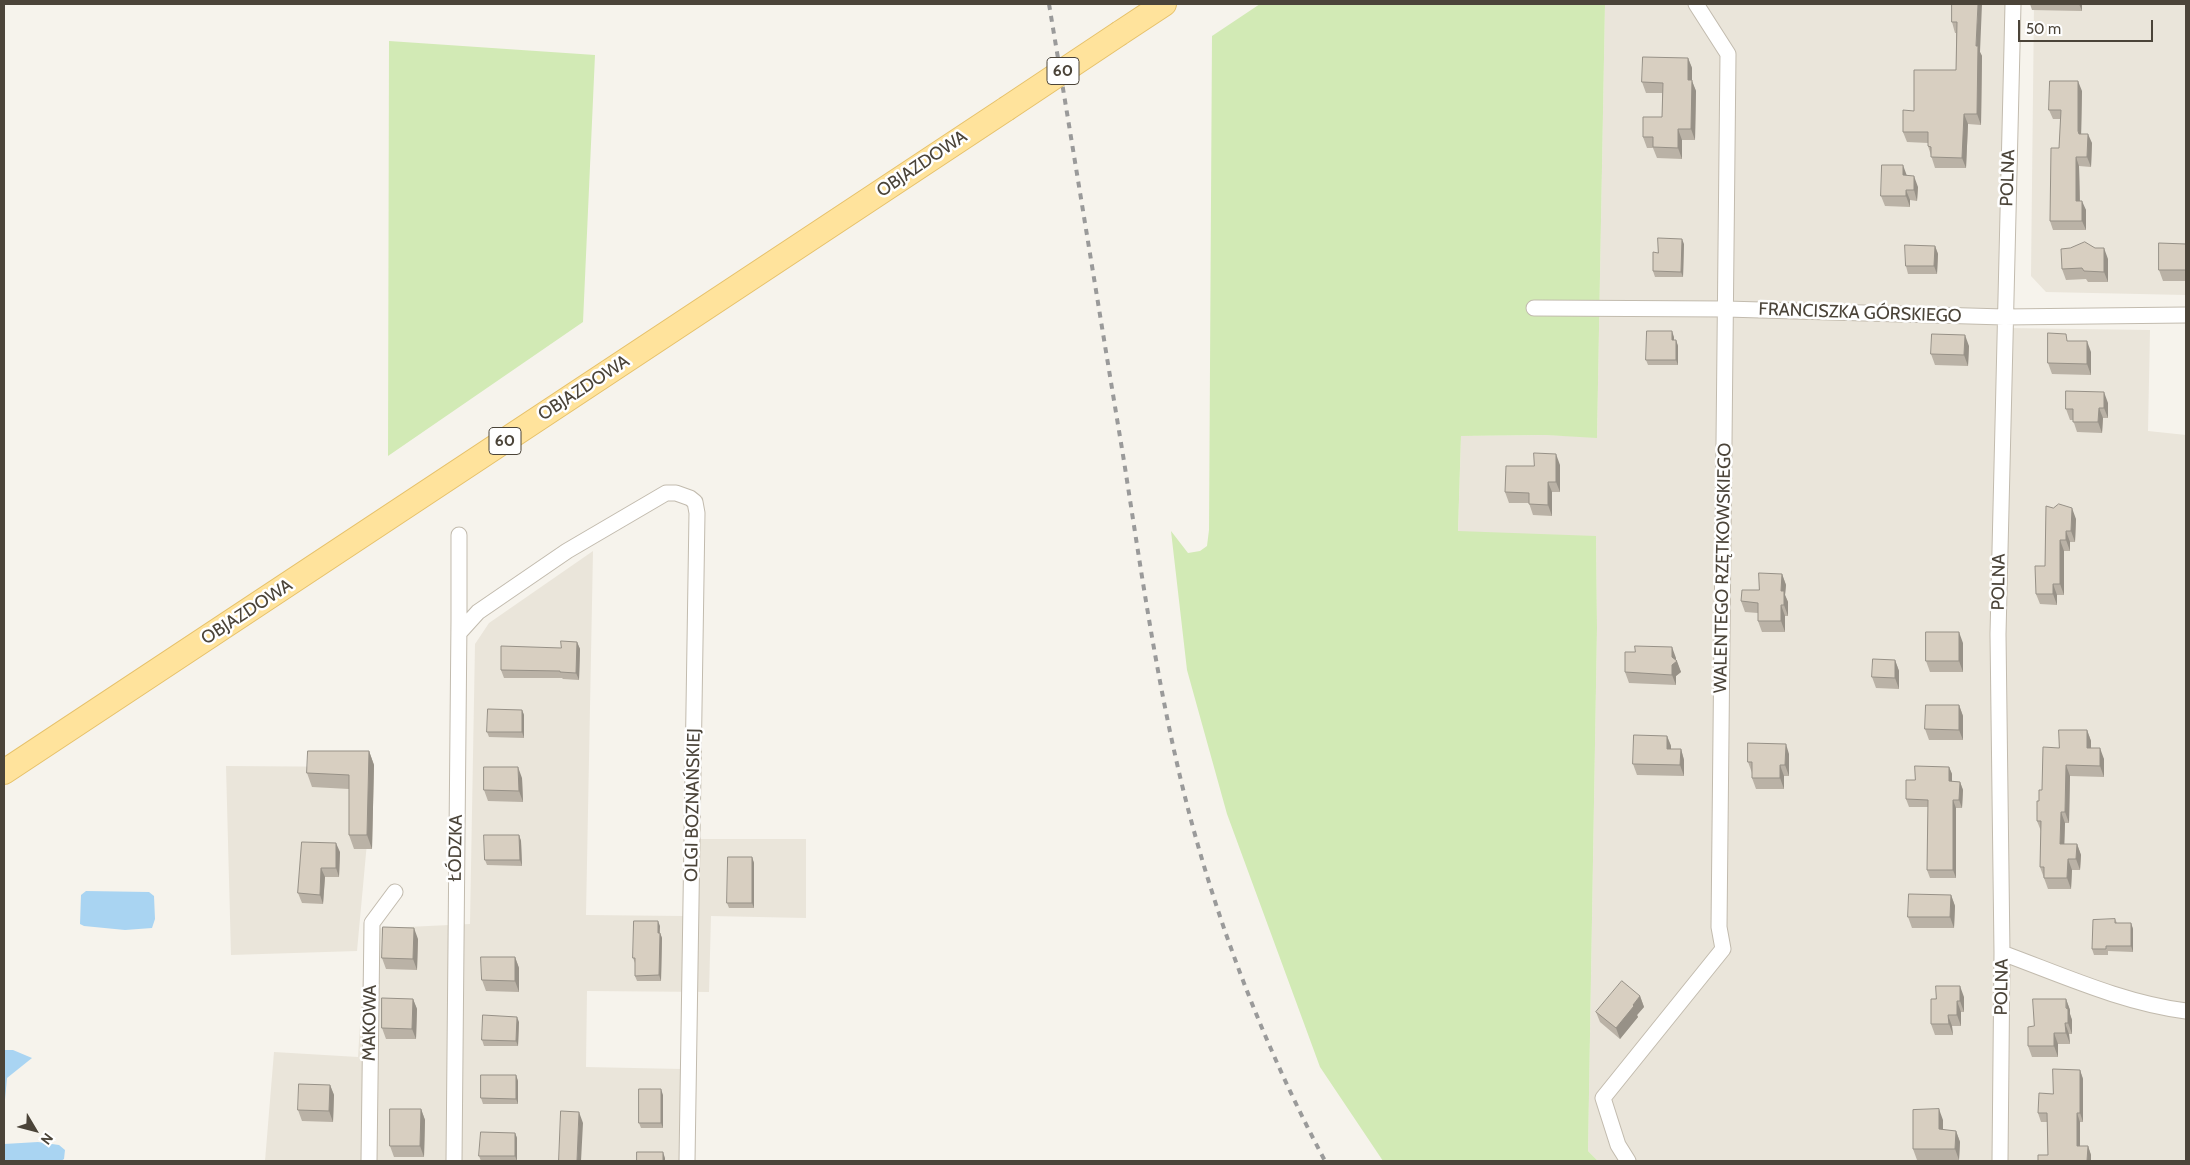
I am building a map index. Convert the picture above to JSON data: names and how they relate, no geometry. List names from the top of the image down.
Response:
{
  "streets": {
    "main road": ["60", "OBJAZDOWA"],
    "street": [
      "POLNA",
      "FRANCISZKA GÓRSKIEGO",
      "WALENTEGO RZĘTKOWSKIEGO",
      "OLGI BOZNAŃSKIEJ",
      "ŁÓDZKA",
      "MAKOWA"
    ]
  },
  "crossings": [
    ["POLNA", "FRANCISZKA GÓRSKIEGO"],
    ["FRANCISZKA GÓRSKIEGO", "WALENTEGO RZĘTKOWSKIEGO"],
    ["OLGI BOZNAŃSKIEJ", "ŁÓDZKA"]
  ],
  "scale_bar": "50 m",
  "north": "bottom right"
}
